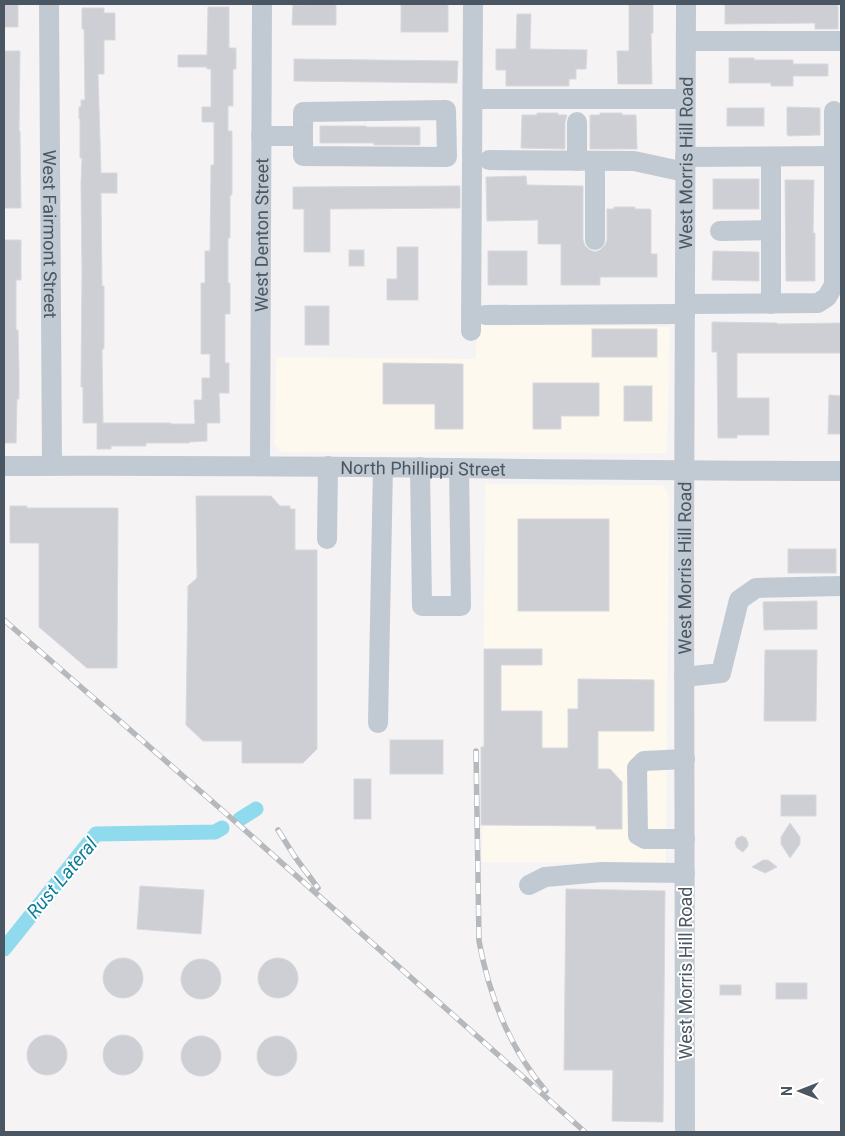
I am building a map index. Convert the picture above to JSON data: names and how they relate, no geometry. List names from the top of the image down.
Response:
{
  "streets": {
    "street": [
      "West Morris Hill Road",
      "West Fairmont Street",
      "West Denton Street",
      "North Phillippi Street"
    ]
  },
  "crossings": [
    ["West Morris Hill Road", "North Phillippi Street"],
    ["West Fairmont Street", "North Phillippi Street"],
    ["West Denton Street", "North Phillippi Street"]
  ],
  "water": ["Rust Lateral"],
  "north": "left"
}
